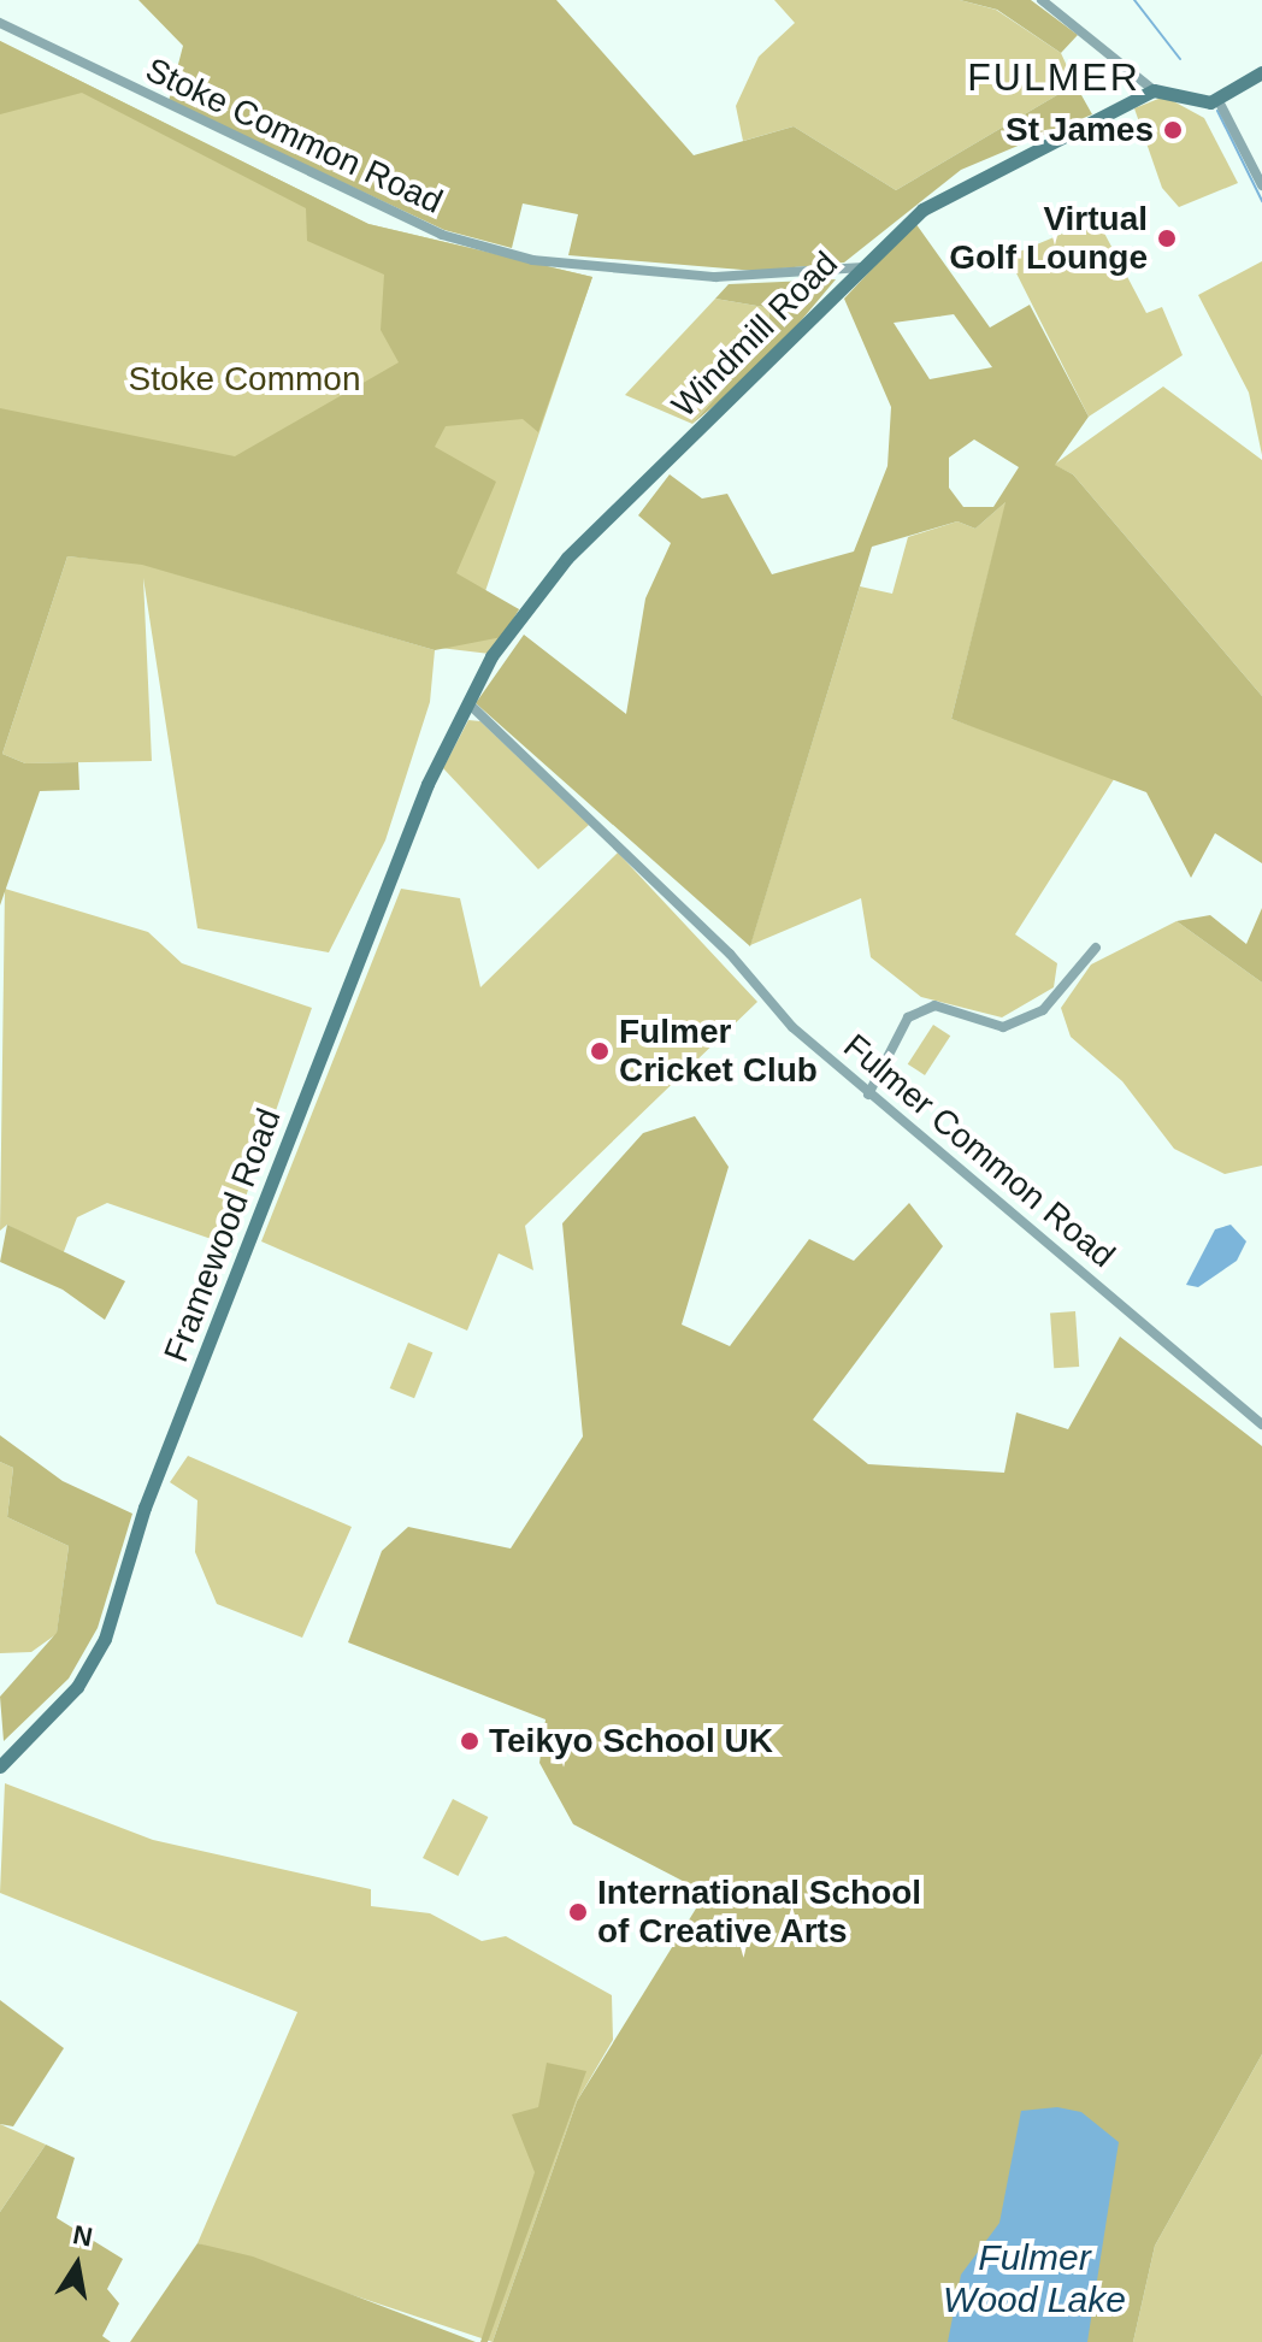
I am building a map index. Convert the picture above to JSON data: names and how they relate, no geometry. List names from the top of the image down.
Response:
{
  "streets": {
    "street": [
      "Stoke Common Road",
      "Windmill Road",
      "Fulmer Common Road",
      "Framewood Road"
    ]
  },
  "crossings": [
    ["Stoke Common Road", "Windmill Road"],
    ["Windmill Road", "Fulmer Common Road"],
    ["Windmill Road", "Framewood Road"],
    ["Fulmer Common Road", "Framewood Road"]
  ],
  "districts": ["FULMER"],
  "water": ["Fulmer Wood Lake"],
  "parks": ["Stoke Common"],
  "places": [
    "St James",
    "Virtual Golf Lounge",
    "Fulmer Cricket Club",
    "Teikyo School UK",
    "International School of Creative Arts"
  ],
  "north": "top"
}
